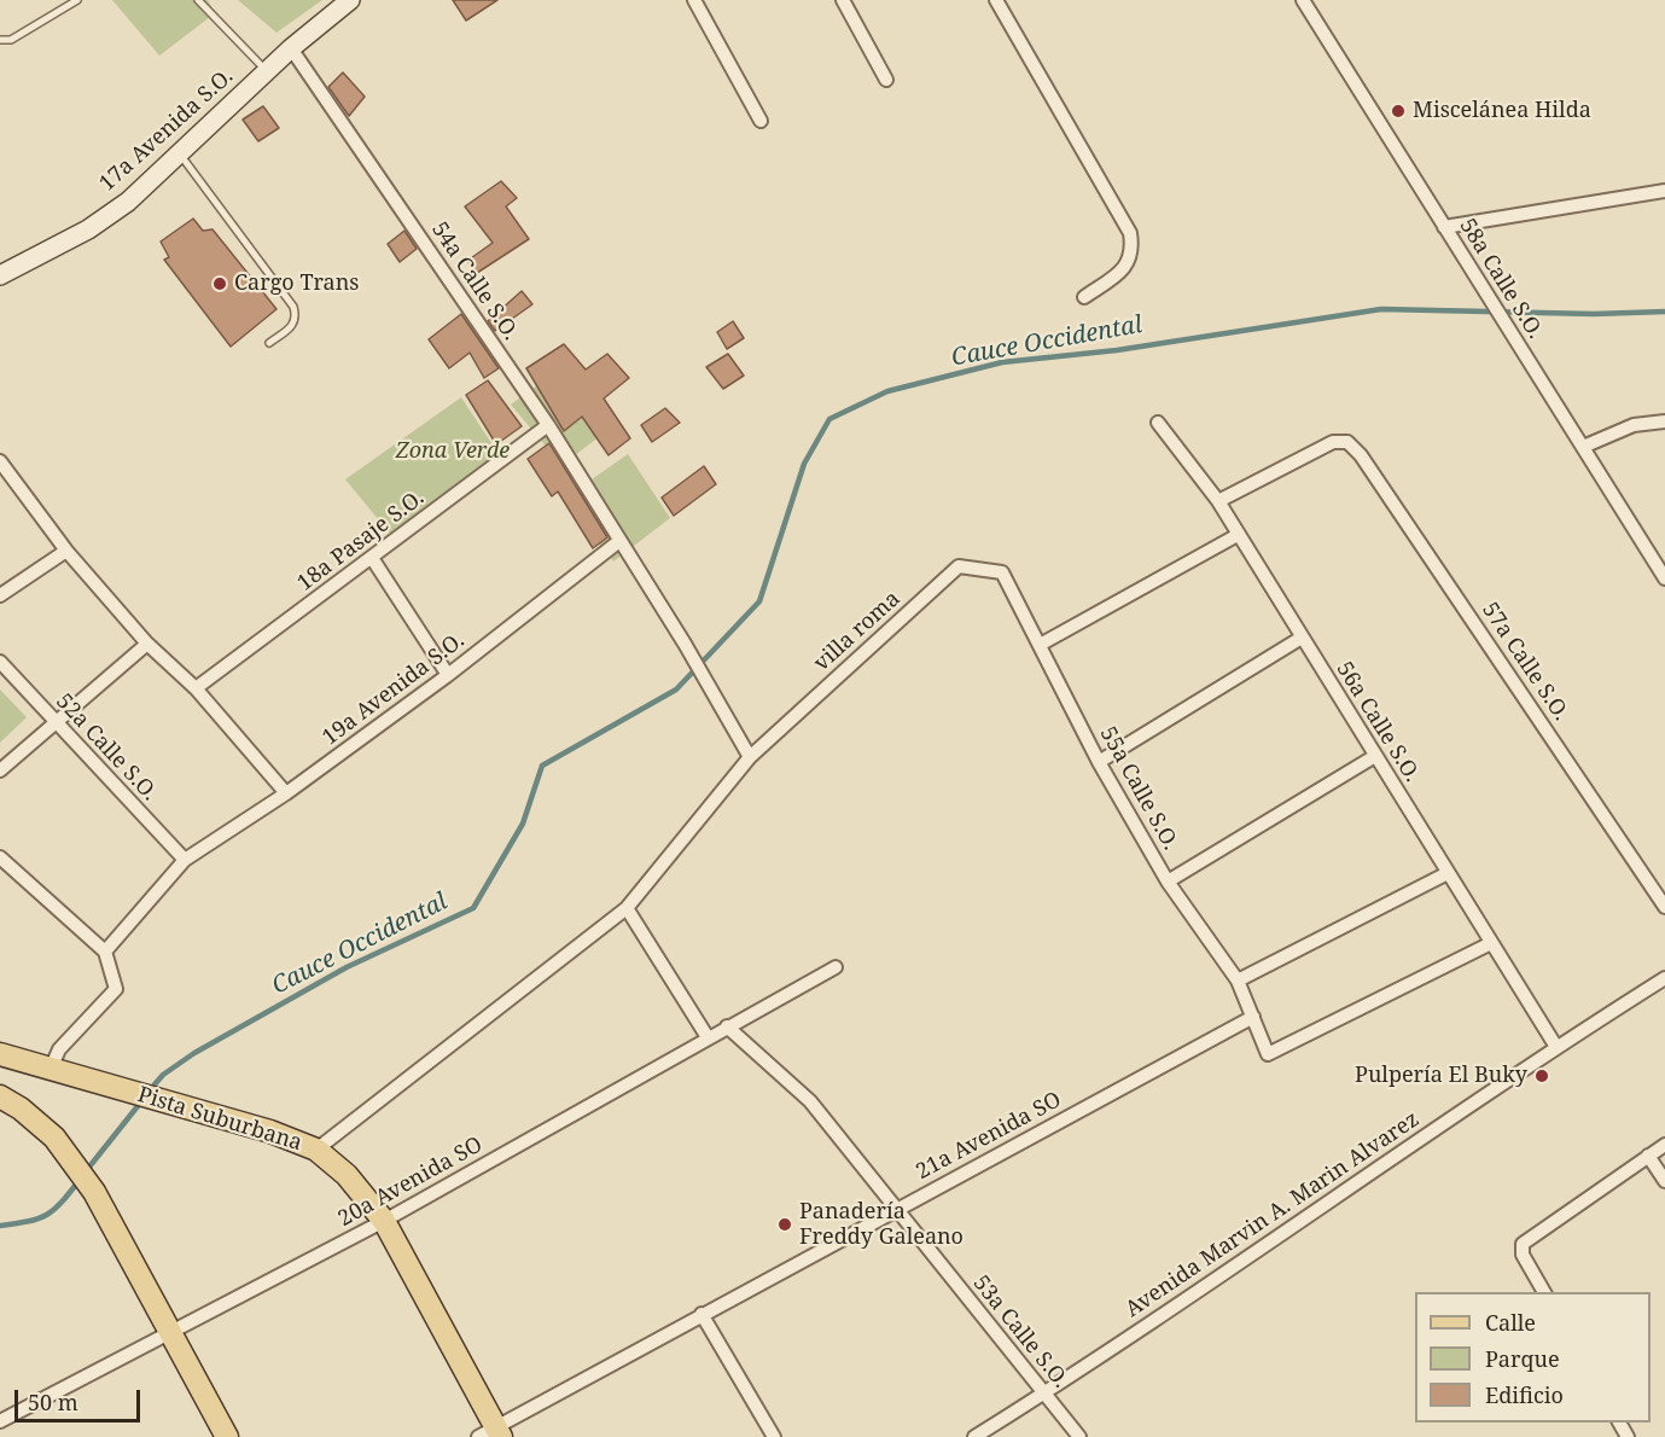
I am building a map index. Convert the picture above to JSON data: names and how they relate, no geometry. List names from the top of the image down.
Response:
{
  "streets": {
    "main road": ["Pista Suburbana"],
    "street": [
      "17a Avenida S.O.",
      "58a Calle S.O.",
      "54a Calle S.O.",
      "18a Pasaje S.O.",
      "villa roma",
      "57a Calle S.O.",
      "19a Avenida S.O.",
      "56a Calle S.O.",
      "52a Calle S.O.",
      "55a Calle S.O.",
      "21a Avenida SO",
      "20a Avenida SO",
      "Avenida Marvin A. Marin Alvarez",
      "53a Calle S.O."
    ]
  },
  "crossings": [
    ["17a Avenida S.O.", "54a Calle S.O."],
    ["54a Calle S.O.", "18a Pasaje S.O."],
    ["54a Calle S.O.", "19a Avenida S.O."],
    ["villa roma", "55a Calle S.O."],
    ["villa roma", "Pista Suburbana"],
    ["57a Calle S.O.", "56a Calle S.O."],
    ["19a Avenida S.O.", "52a Calle S.O."],
    ["56a Calle S.O.", "55a Calle S.O."],
    ["56a Calle S.O.", "Avenida Marvin A. Marin Alvarez"],
    ["55a Calle S.O.", "21a Avenida SO"],
    ["Pista Suburbana", "21a Avenida SO"],
    ["Pista Suburbana", "20a Avenida SO"],
    ["21a Avenida SO", "53a Calle S.O."],
    ["20a Avenida SO", "53a Calle S.O."],
    ["Avenida Marvin A. Marin Alvarez", "53a Calle S.O."]
  ],
  "water": ["Cauce Occidental"],
  "parks": ["Zona Verde"],
  "places": [
    "Miscelánea Hilda",
    "Cargo Trans",
    "Pulpería El Buky",
    "Panadería Freddy Galeano"
  ],
  "legend": ["Calle", "Parque", "Edificio"],
  "scale_bar": "50 m"
}
